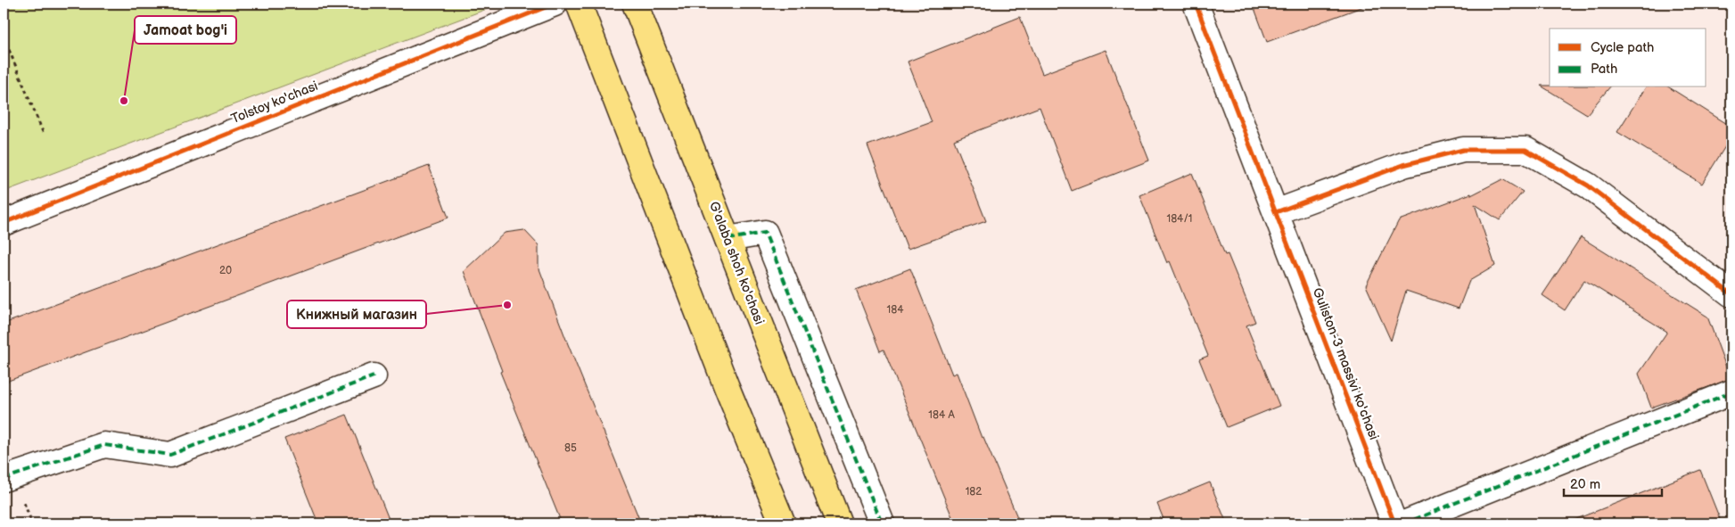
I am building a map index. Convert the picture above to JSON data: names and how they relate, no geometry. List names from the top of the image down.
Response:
{
  "streets": {
    "main road": ["G'alaba shoh ko'chasi"],
    "street": ["Tolstoy ko'chasi", "Guliston-3 massivi ko'chasi"]
  },
  "places": ["Jamoat bog'i", "Книжный магазин"],
  "house_numbers": [
    "184/1",
    "20",
    "184",
    "184 А",
    "85",
    "182"
  ],
  "legend": ["Cycle path", "Path"],
  "scale_bar": "20 m"
}
